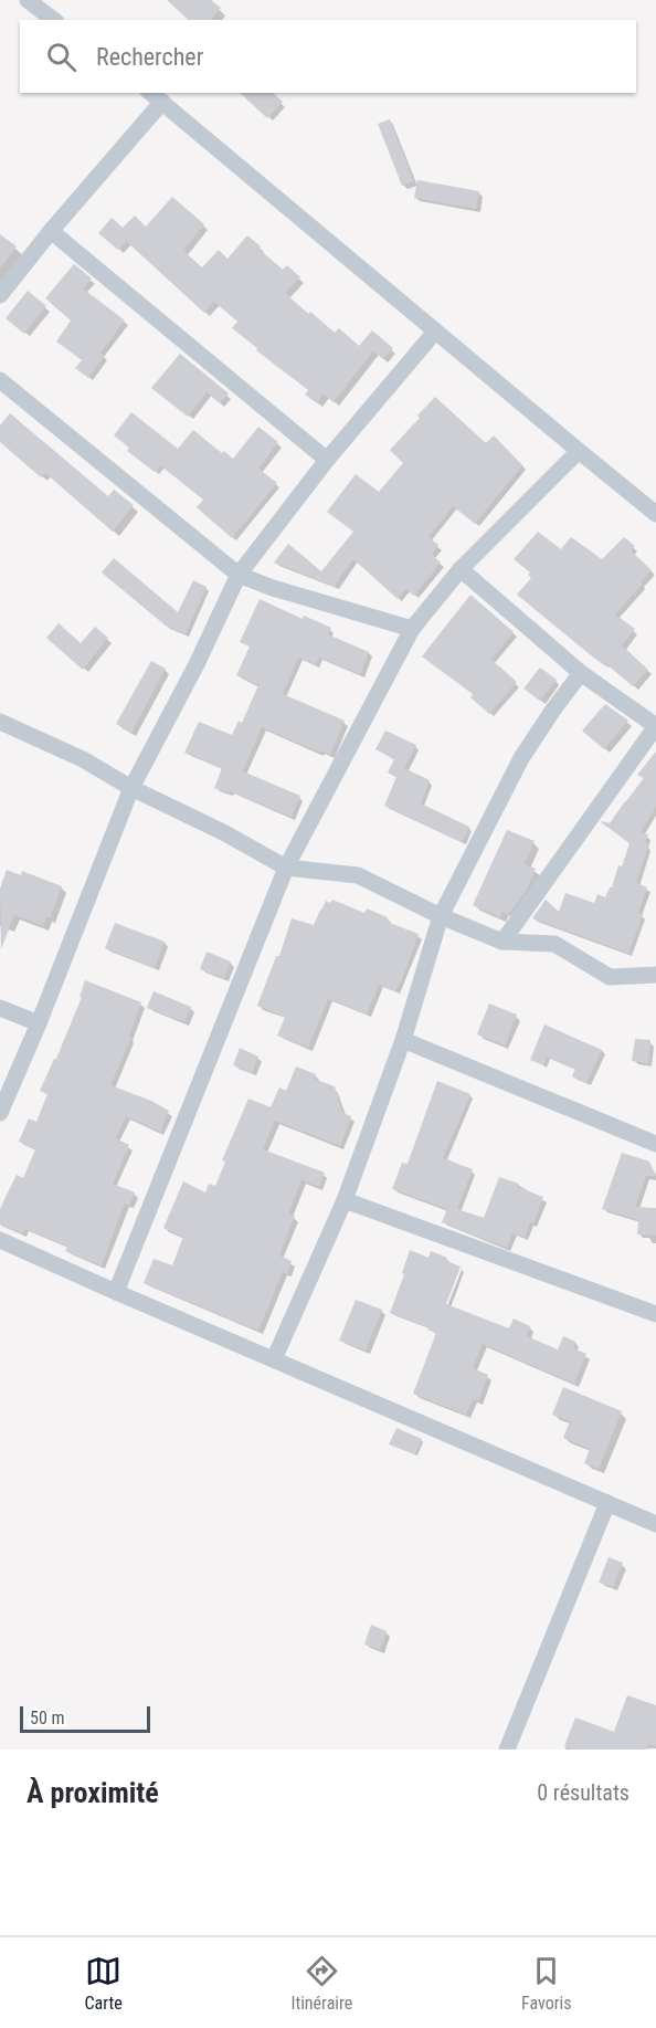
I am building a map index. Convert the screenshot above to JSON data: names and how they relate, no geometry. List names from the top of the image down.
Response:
{
  "scale_bar": "50 m",
  "page": {
    "search": "Rechercher",
    "scale": "50 m",
    "heading": ["À proximité", "0 résultats"],
    "nav": ["Carte", "Itinéraire", "Favoris"]
  }
}
